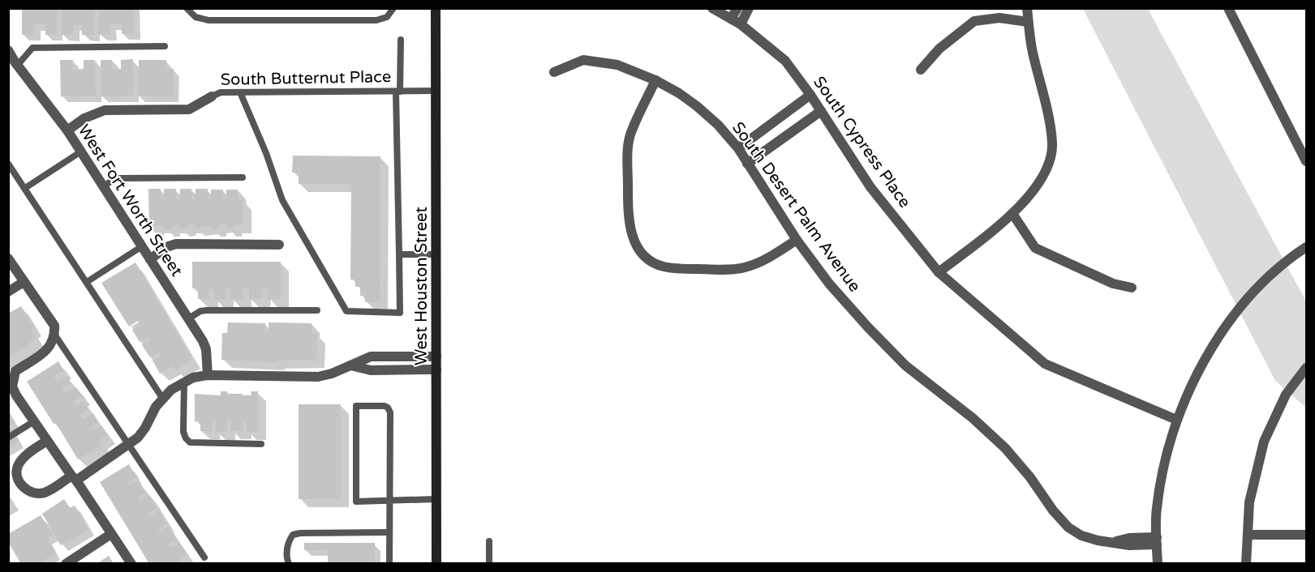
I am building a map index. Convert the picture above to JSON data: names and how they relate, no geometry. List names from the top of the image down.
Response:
{
  "streets": {
    "main road": ["West Houston Street"],
    "street": [
      "South Butternut Place",
      "South Cypress Place",
      "West Fort Worth Street",
      "South Desert Palm Avenue"
    ]
  },
  "crossings": [
    ["South Butternut Place", "West Fort Worth Street"],
    ["South Butternut Place", "West Houston Street"]
  ]
}
